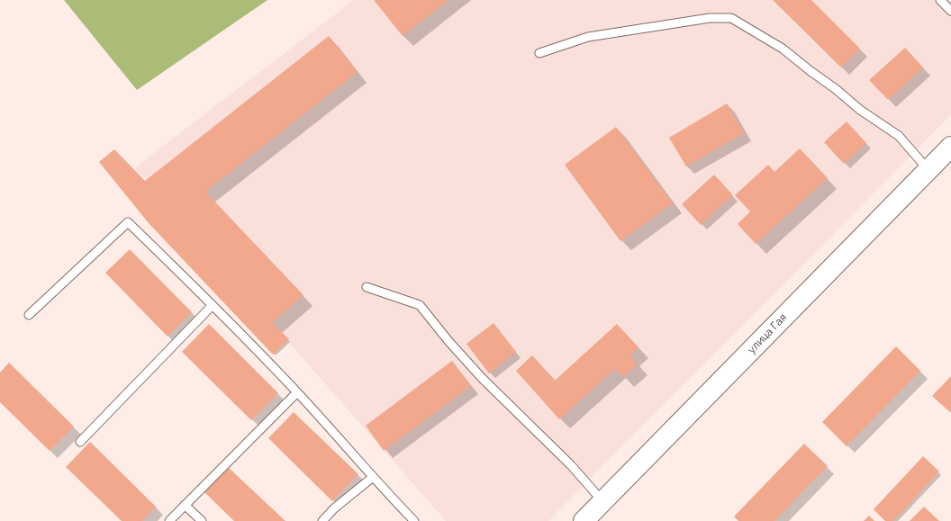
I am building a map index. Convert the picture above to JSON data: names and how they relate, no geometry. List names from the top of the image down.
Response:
{
  "streets": {
    "main road": ["улица Гая"]
  }
}
